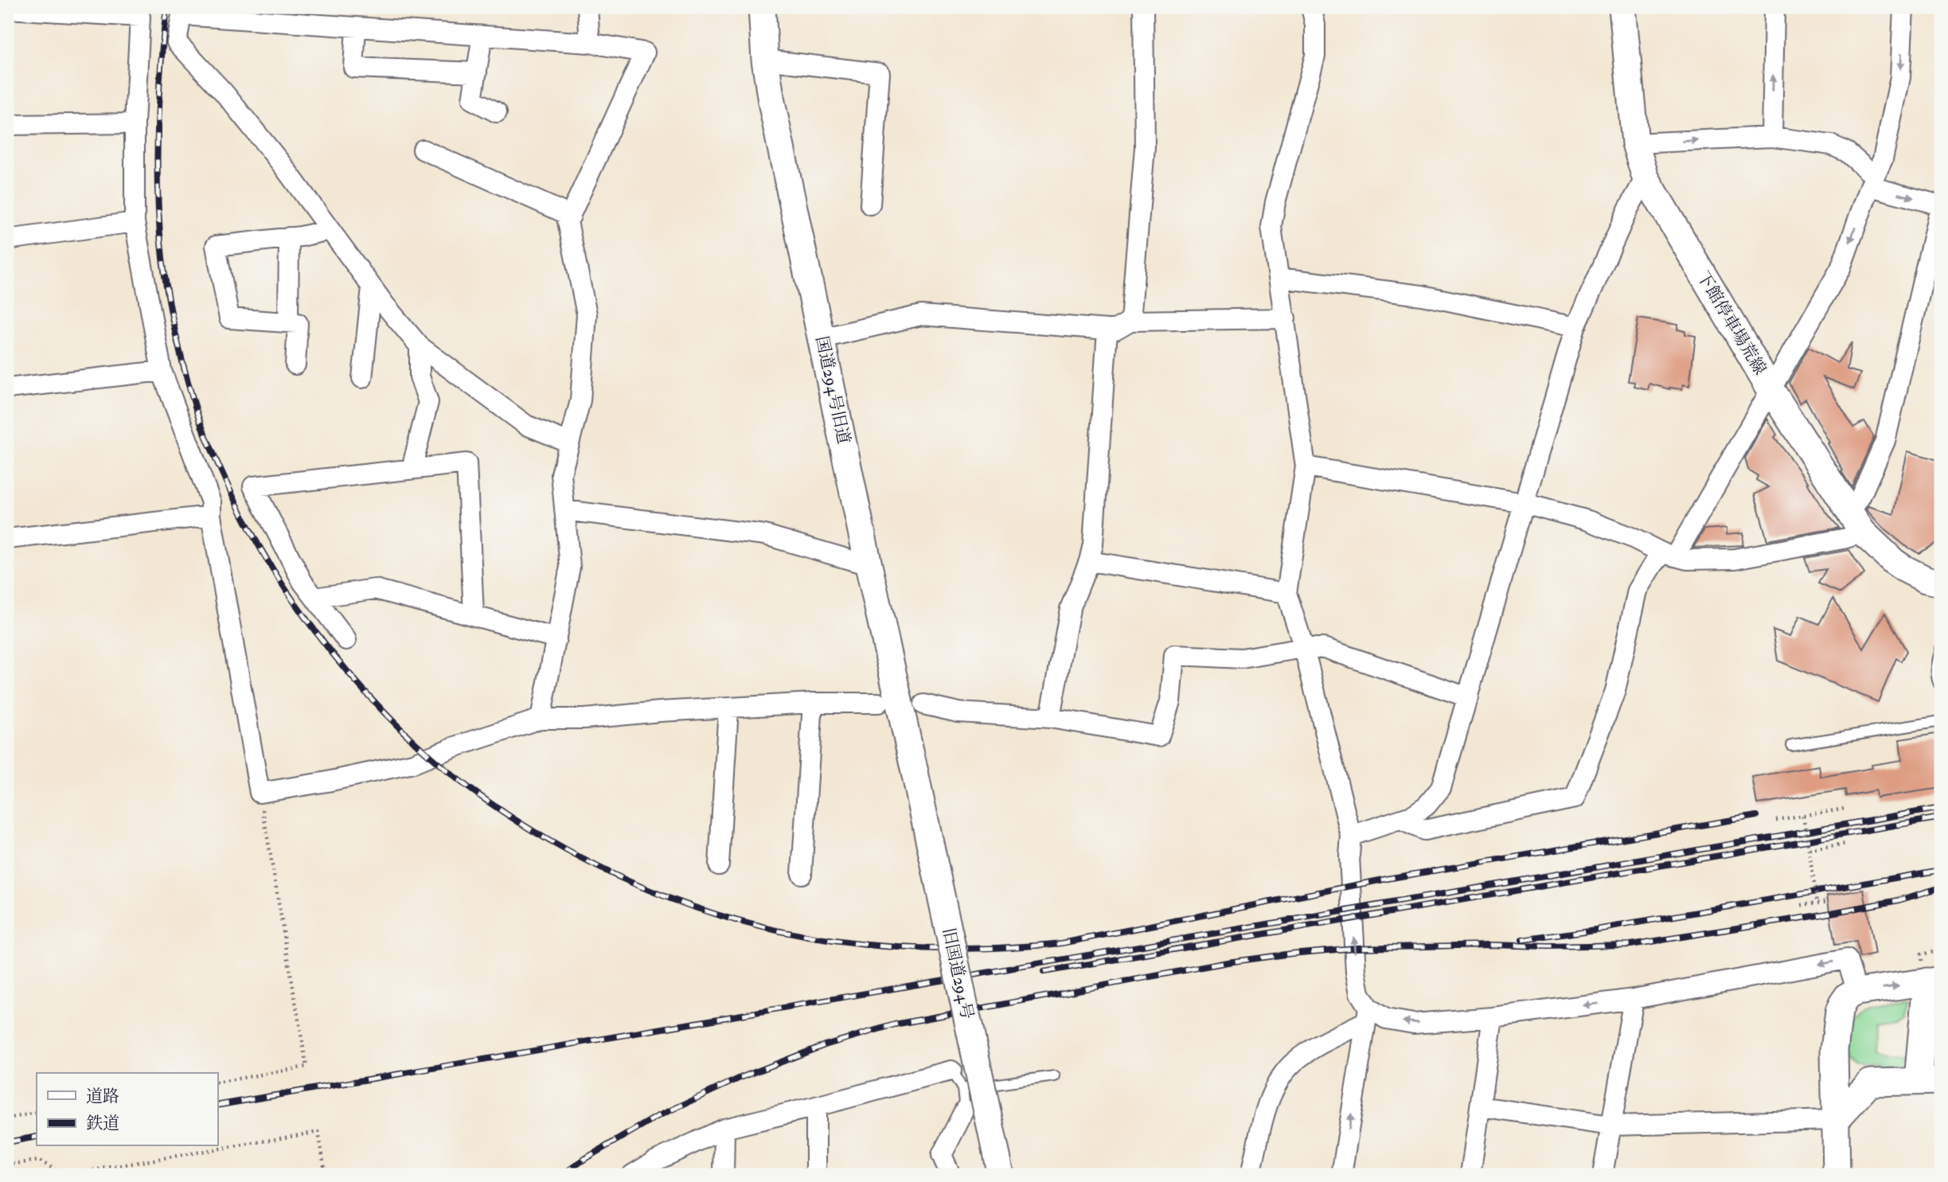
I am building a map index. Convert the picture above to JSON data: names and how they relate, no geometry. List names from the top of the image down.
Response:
{
  "streets": {
    "street": ["下館停車場荒線", "国道294号旧道", "旧国道294号"]
  },
  "crossings": [
    ["国道294号旧道", "旧国道294号"]
  ],
  "legend": ["道路", "鉄道"]
}
